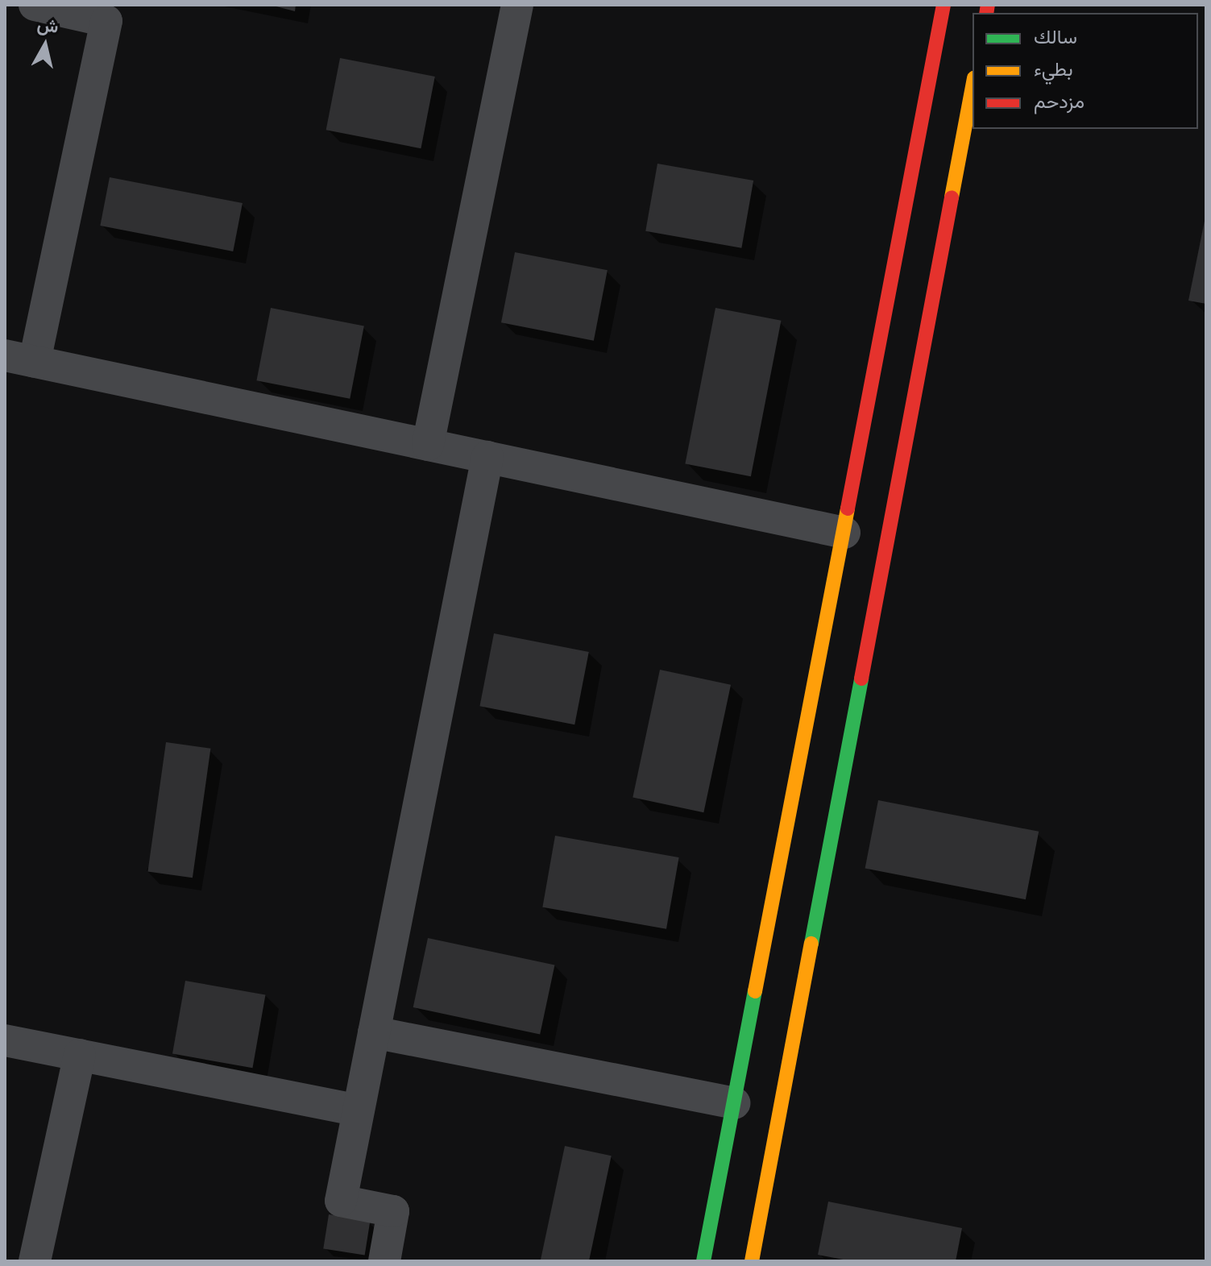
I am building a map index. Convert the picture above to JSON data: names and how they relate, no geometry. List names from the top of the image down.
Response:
{
  "legend": ["سالك", "بطيء", "مزدحم"],
  "north": "top"
}
